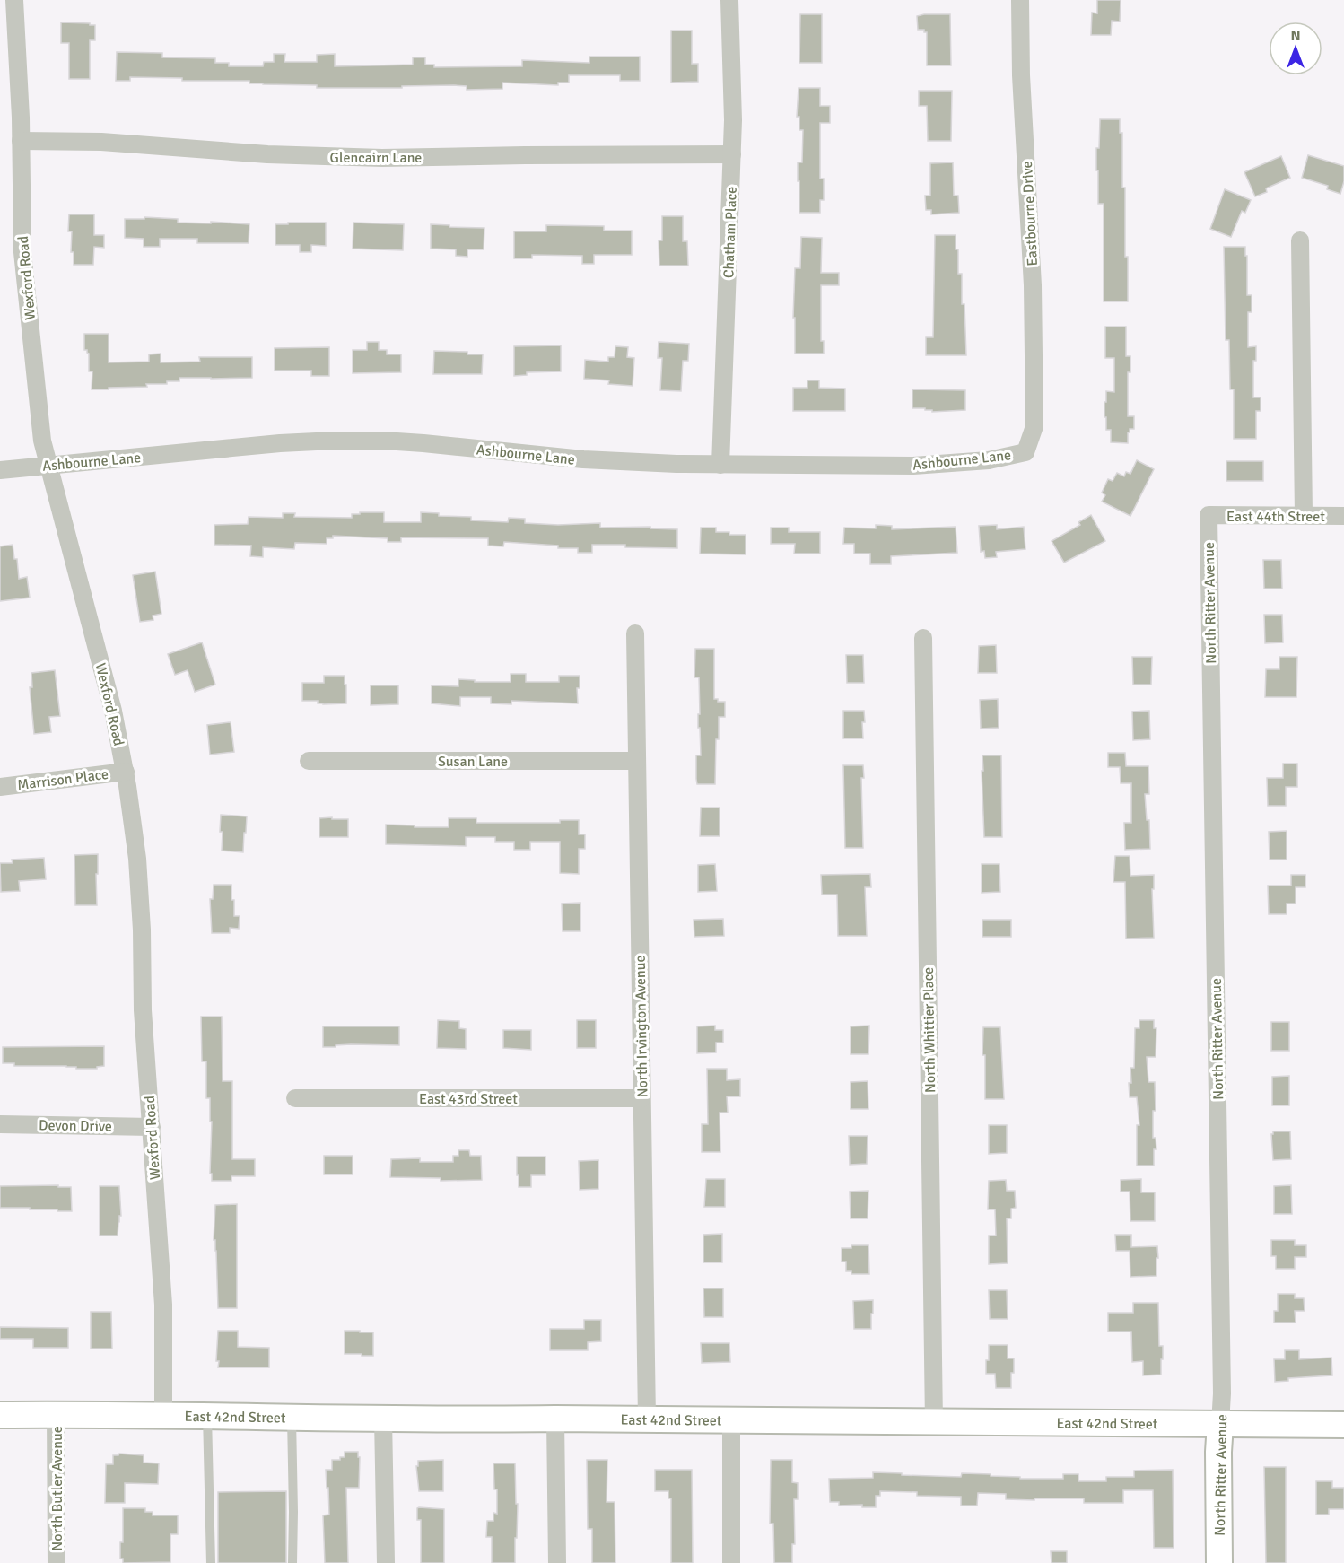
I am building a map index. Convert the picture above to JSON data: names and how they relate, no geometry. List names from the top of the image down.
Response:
{
  "streets": {
    "street": [
      "Glencairn Lane",
      "Eastbourne Drive",
      "Chatham Place",
      "Wexford Road",
      "Ashbourne Lane",
      "East 44th Street",
      "North Ritter Avenue",
      "Susan Lane",
      "Marrison Place",
      "North Irvington Avenue",
      "North Whittier Place",
      "East 43rd Street",
      "Devon Drive",
      "East 42nd Street",
      "North Butler Avenue"
    ]
  },
  "crossings": [
    ["Glencairn Lane", "Chatham Place"],
    ["Glencairn Lane", "Wexford Road"],
    ["Eastbourne Drive", "Ashbourne Lane"],
    ["Chatham Place", "Ashbourne Lane"],
    ["Wexford Road", "Ashbourne Lane"],
    ["Wexford Road", "Marrison Place"],
    ["Wexford Road", "Devon Drive"],
    ["Wexford Road", "East 42nd Street"],
    ["East 44th Street", "North Ritter Avenue"],
    ["North Ritter Avenue", "East 42nd Street"],
    ["Susan Lane", "North Irvington Avenue"],
    ["North Irvington Avenue", "East 43rd Street"],
    ["North Irvington Avenue", "East 42nd Street"],
    ["North Whittier Place", "East 42nd Street"],
    ["East 42nd Street", "North Butler Avenue"]
  ],
  "north": "top"
}
